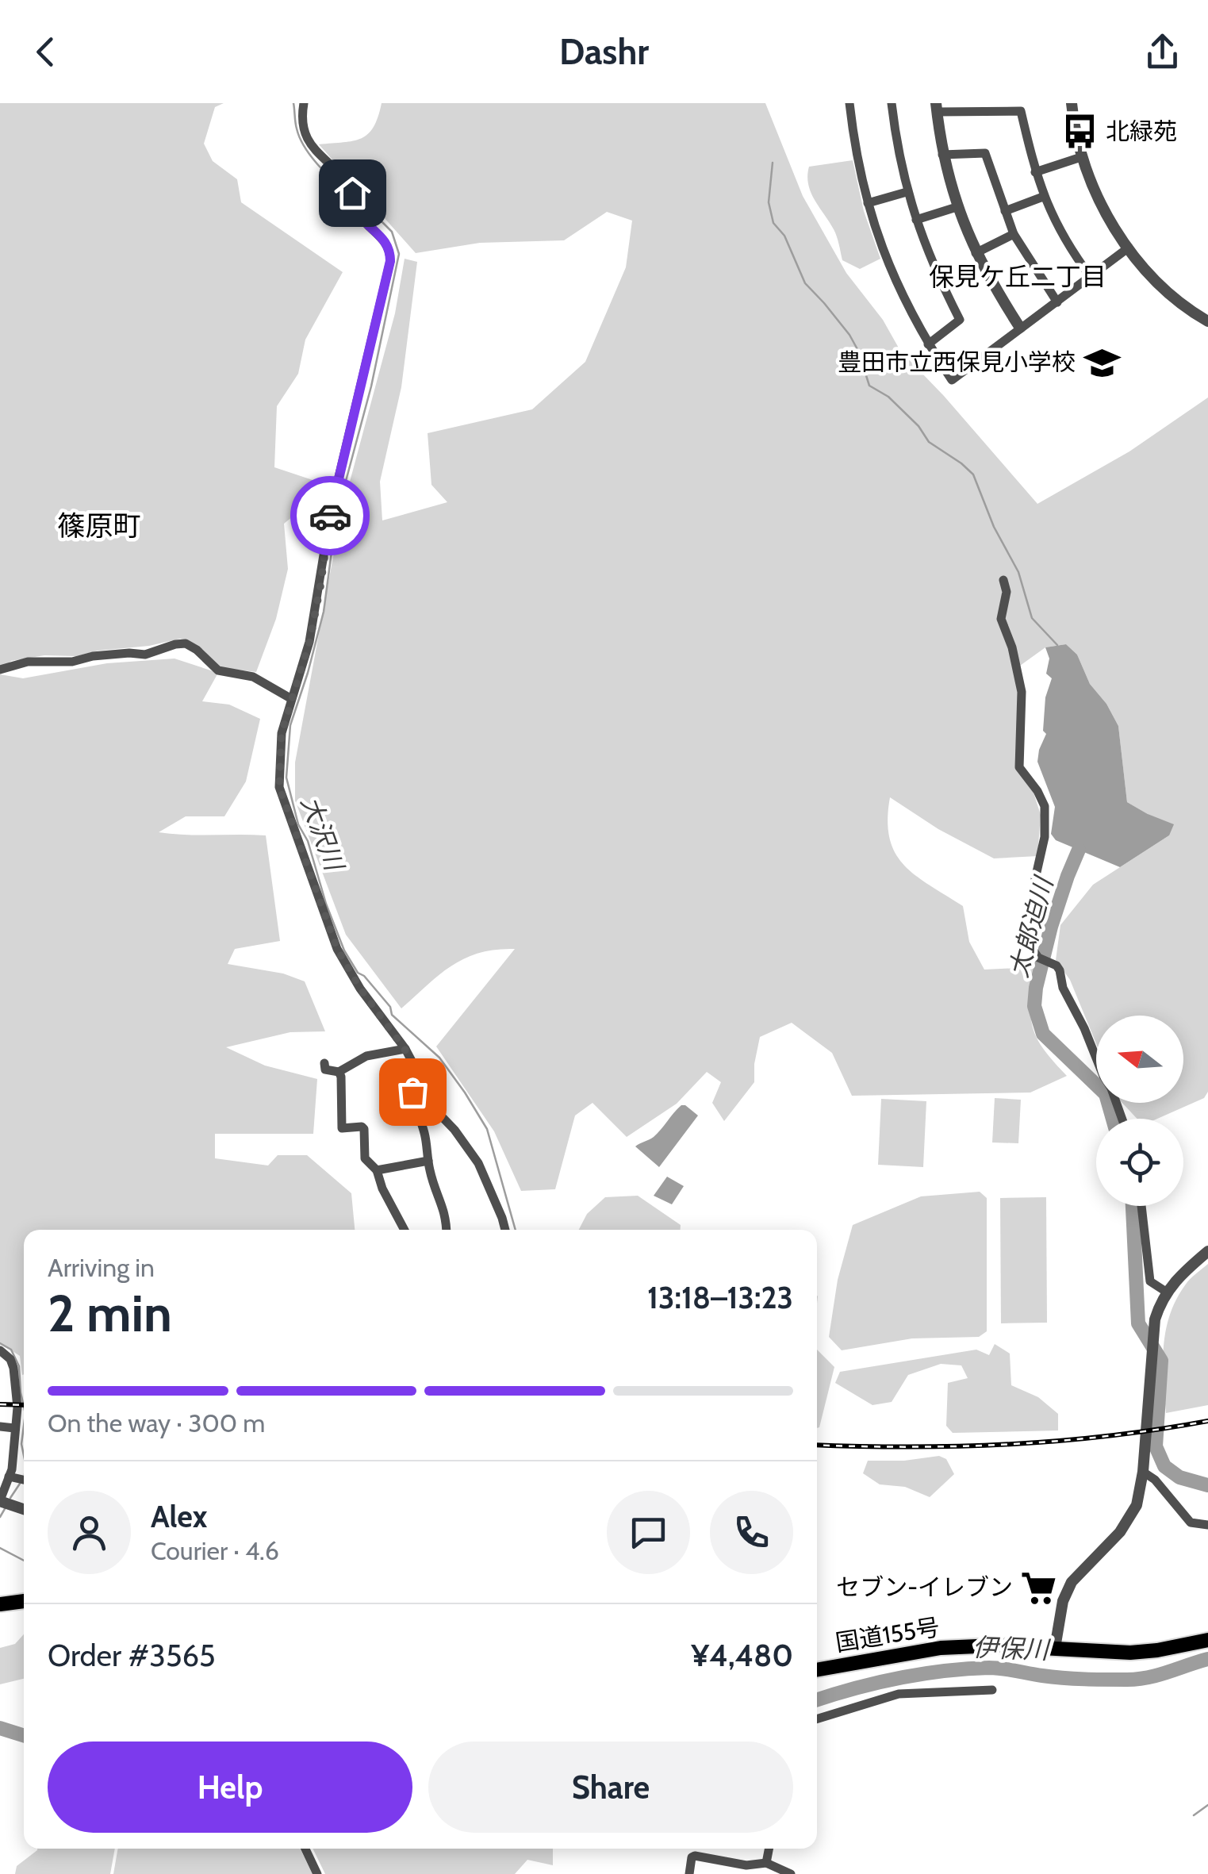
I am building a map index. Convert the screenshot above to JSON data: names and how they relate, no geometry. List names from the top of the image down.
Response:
{
  "streets": {
    "highway": ["国道155号"]
  },
  "districts": ["保見ケ丘二丁目", "篠原町"],
  "water": ["大沢川", "太郎迫川", "伊保川"],
  "places": {
    "bus stop": ["北緑苑"],
    "school or university": ["豊田市立西保見小学校"],
    "supermarket": ["セブン-イレブン"]
  },
  "north": "left",
  "page": {
    "header": "Dashr",
    "heading": ["2 min", "Arriving in", "13:18–13:23"],
    "panel": [
      "Alex",
      "Courier · 4.6",
      "Order #3565",
      "¥4,480"
    ],
    "bar": "On the way · 300 m",
    "buttons": ["Help", "Share"]
  }
}
